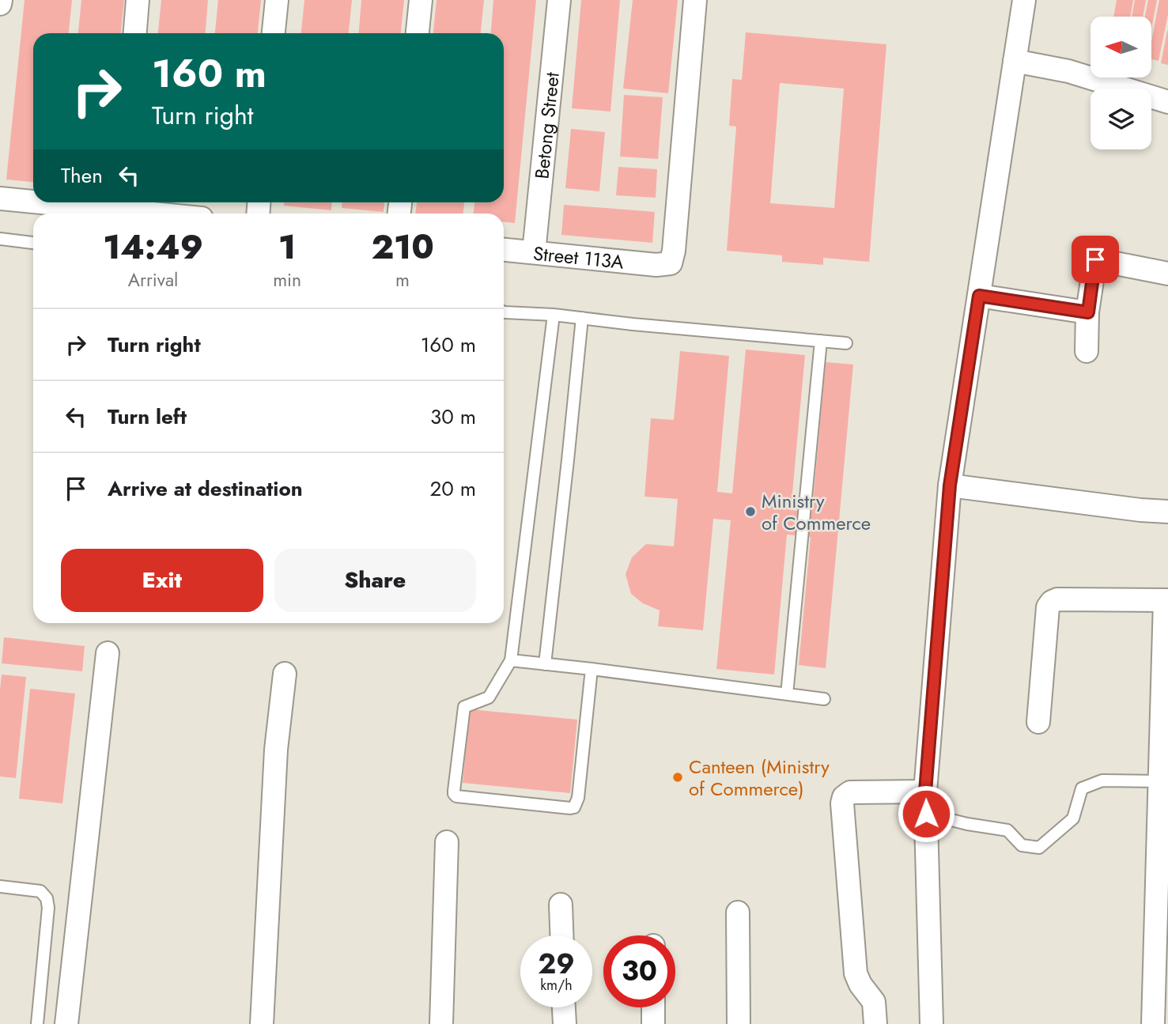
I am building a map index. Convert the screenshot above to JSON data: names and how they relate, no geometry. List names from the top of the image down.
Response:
{
  "streets": {
    "street": ["Betong Street", "Street 113A"]
  },
  "crossings": [
    ["Betong Street", "Street 113A"]
  ],
  "places": ["Ministry of Commerce", "Canteen (Ministry of Commerce)"],
  "north": "left",
  "page": {
    "turn": ["160 m", "Turn right"],
    "then": "Then",
    "eta": [
      "14:49",
      "Arrival",
      "1",
      "min",
      "210",
      "m"
    ],
    "list": [
      {
        "name": "Turn right",
        "value": "160 m"
      },
      {
        "name": "Turn left",
        "value": "30 m"
      },
      {
        "name": "Arrive at destination",
        "value": "20 m"
      }
    ],
    "buttons": ["Exit", "Share"],
    "speed": "29 km/h",
    "limit": "30"
  }
}
